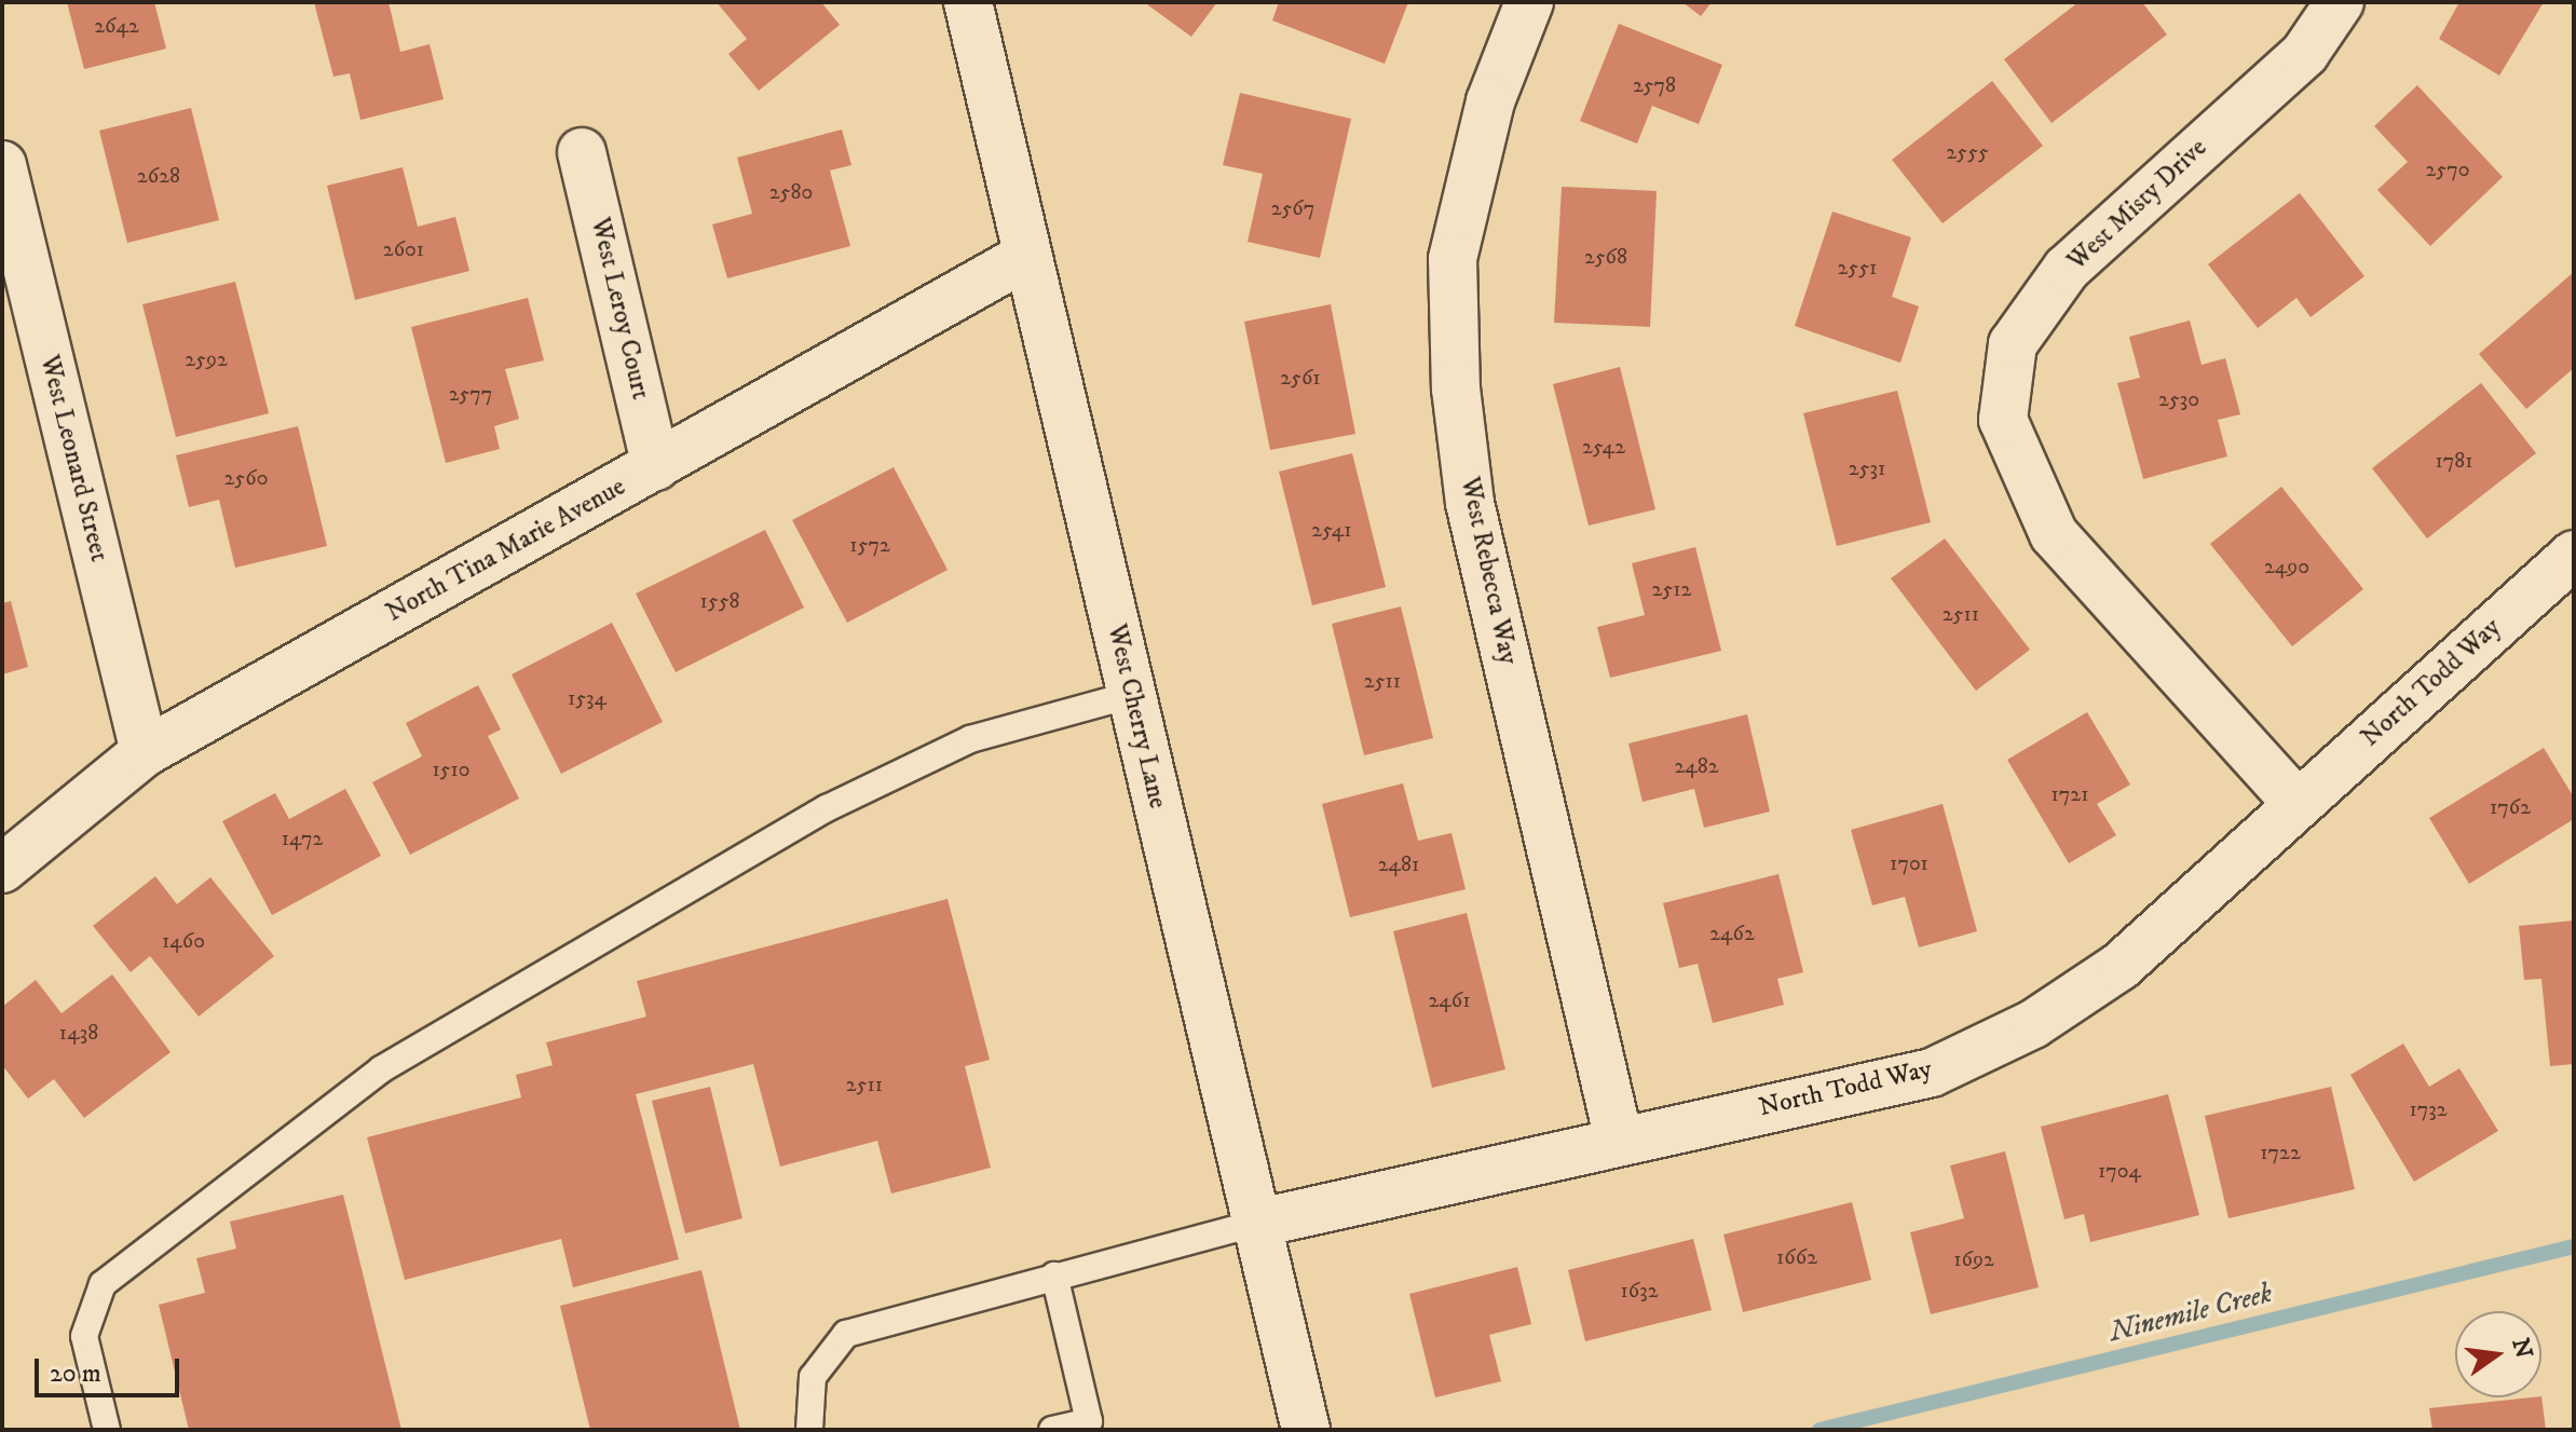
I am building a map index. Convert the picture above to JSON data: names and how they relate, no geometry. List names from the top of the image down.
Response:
{
  "streets": {
    "street": [
      "West Misty Drive",
      "West Leroy Court",
      "West Leonard Street",
      "North Tina Marie Avenue",
      "West Rebecca Way",
      "North Todd Way",
      "West Cherry Lane"
    ]
  },
  "crossings": [
    ["West Misty Drive", "North Todd Way"],
    ["West Leroy Court", "North Tina Marie Avenue"],
    ["West Leonard Street", "North Tina Marie Avenue"],
    ["North Tina Marie Avenue", "West Cherry Lane"],
    ["West Rebecca Way", "North Todd Way"],
    ["North Todd Way", "West Cherry Lane"]
  ],
  "water": ["Ninemile Creek"],
  "house_numbers": [
    "2642",
    "2578",
    "2555",
    "2570",
    "2628",
    "2580",
    "2567",
    "2601",
    "2568",
    "2551",
    "2592",
    "2561",
    "2577",
    "2530",
    "2542",
    "1781",
    "2531",
    "2560",
    "2541",
    "1572",
    "2490",
    "2512",
    "1558",
    "2511",
    "2511",
    "1534",
    "2482",
    "1510",
    "1721",
    "1762",
    "1472",
    "1701",
    "2481",
    "2462",
    "1460",
    "2461",
    "1438",
    "2511",
    "1732",
    "1722",
    "1704",
    "1662",
    "1692",
    "1632"
  ],
  "scale_bar": "20 m",
  "north": "right"
}
